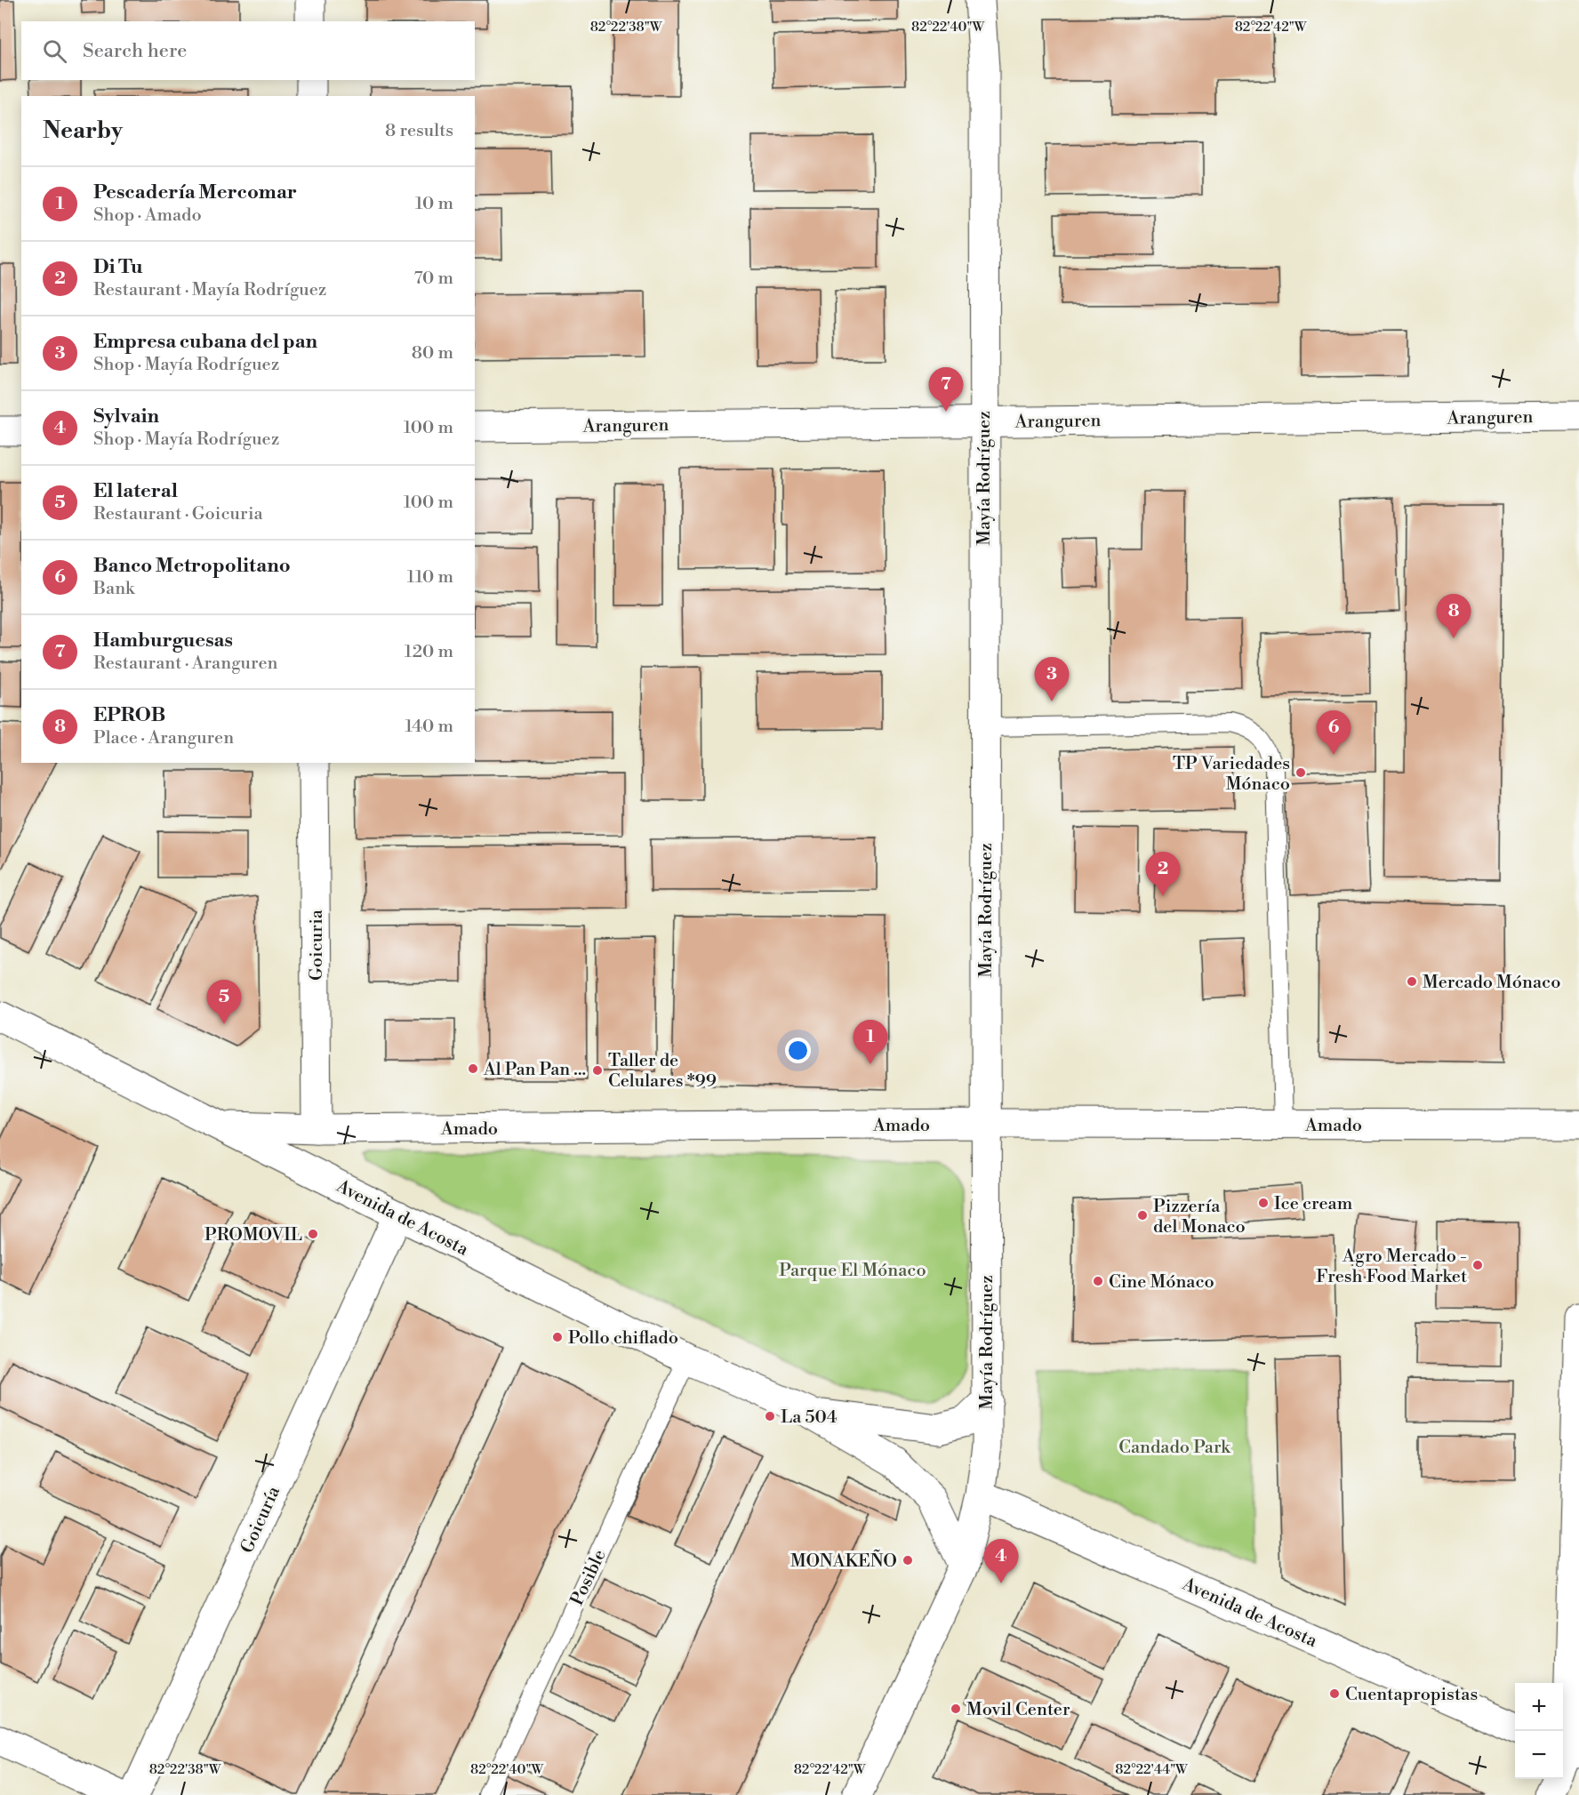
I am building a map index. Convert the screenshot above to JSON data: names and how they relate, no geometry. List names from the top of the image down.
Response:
{
  "streets": {
    "street": [
      "Aranguren",
      "Mayía Rodríguez",
      "Goicuria",
      "Amado",
      "Avenida de Acosta",
      "Goicuría"
    ],
    "lane": ["Posible"]
  },
  "crossings": [
    ["Aranguren", "Mayía Rodríguez"],
    ["Mayía Rodríguez", "Amado"],
    ["Mayía Rodríguez", "Avenida de Acosta"],
    ["Goicuria", "Amado"],
    ["Amado", "Avenida de Acosta"],
    ["Avenida de Acosta", "Goicuría"],
    ["Avenida de Acosta", "Posible"]
  ],
  "parks": ["Parque El Mónaco", "Candado Park"],
  "places": [
    "TP Variedades Mónaco",
    "Mercado Mónaco",
    "Al Pan Pan ...",
    "Taller de Celulares *99",
    "Ice cream",
    "Pizzería del Monaco",
    "PROMOVIL",
    "Agro Mercado - Fresh Food Market",
    "Cine Mónaco",
    "Pollo chiflado",
    "La 504",
    "MONAKEÑO",
    "Cuentapropistas",
    "Movil Center"
  ],
  "page": {
    "search": "Search here",
    "heading": ["Nearby", "8 results"],
    "list": [
      {
        "mark": "1",
        "name": "Pescadería Mercomar",
        "note": "Shop · Amado",
        "value": "10 m"
      },
      {
        "mark": "2",
        "name": "Di Tu",
        "note": "Restaurant · Mayía Rodríguez",
        "value": "70 m"
      },
      {
        "mark": "3",
        "name": "Empresa cubana del pan",
        "note": "Shop · Mayía Rodríguez",
        "value": "80 m"
      },
      {
        "mark": "4",
        "name": "Sylvain",
        "note": "Shop · Mayía Rodríguez",
        "value": "100 m"
      },
      {
        "mark": "5",
        "name": "El lateral",
        "note": "Restaurant · Goicuria",
        "value": "100 m"
      },
      {
        "mark": "6",
        "name": "Banco Metropolitano",
        "note": "Bank",
        "value": "110 m"
      },
      {
        "mark": "7",
        "name": "Hamburguesas",
        "note": "Restaurant · Aranguren",
        "value": "120 m"
      },
      {
        "mark": "8",
        "name": "EPROB",
        "note": "Place · Aranguren",
        "value": "140 m"
      }
    ],
    "pins": [
      "7",
      "8",
      "3",
      "6",
      "2",
      "5",
      "1",
      "4"
    ],
    "map_buttons": ["+", "−"]
  },
  "coordinates": [
    "82°22'38\"W",
    "82°22'40\"W",
    "82°22'42\"W",
    "82°22'44\"W"
  ]
}
